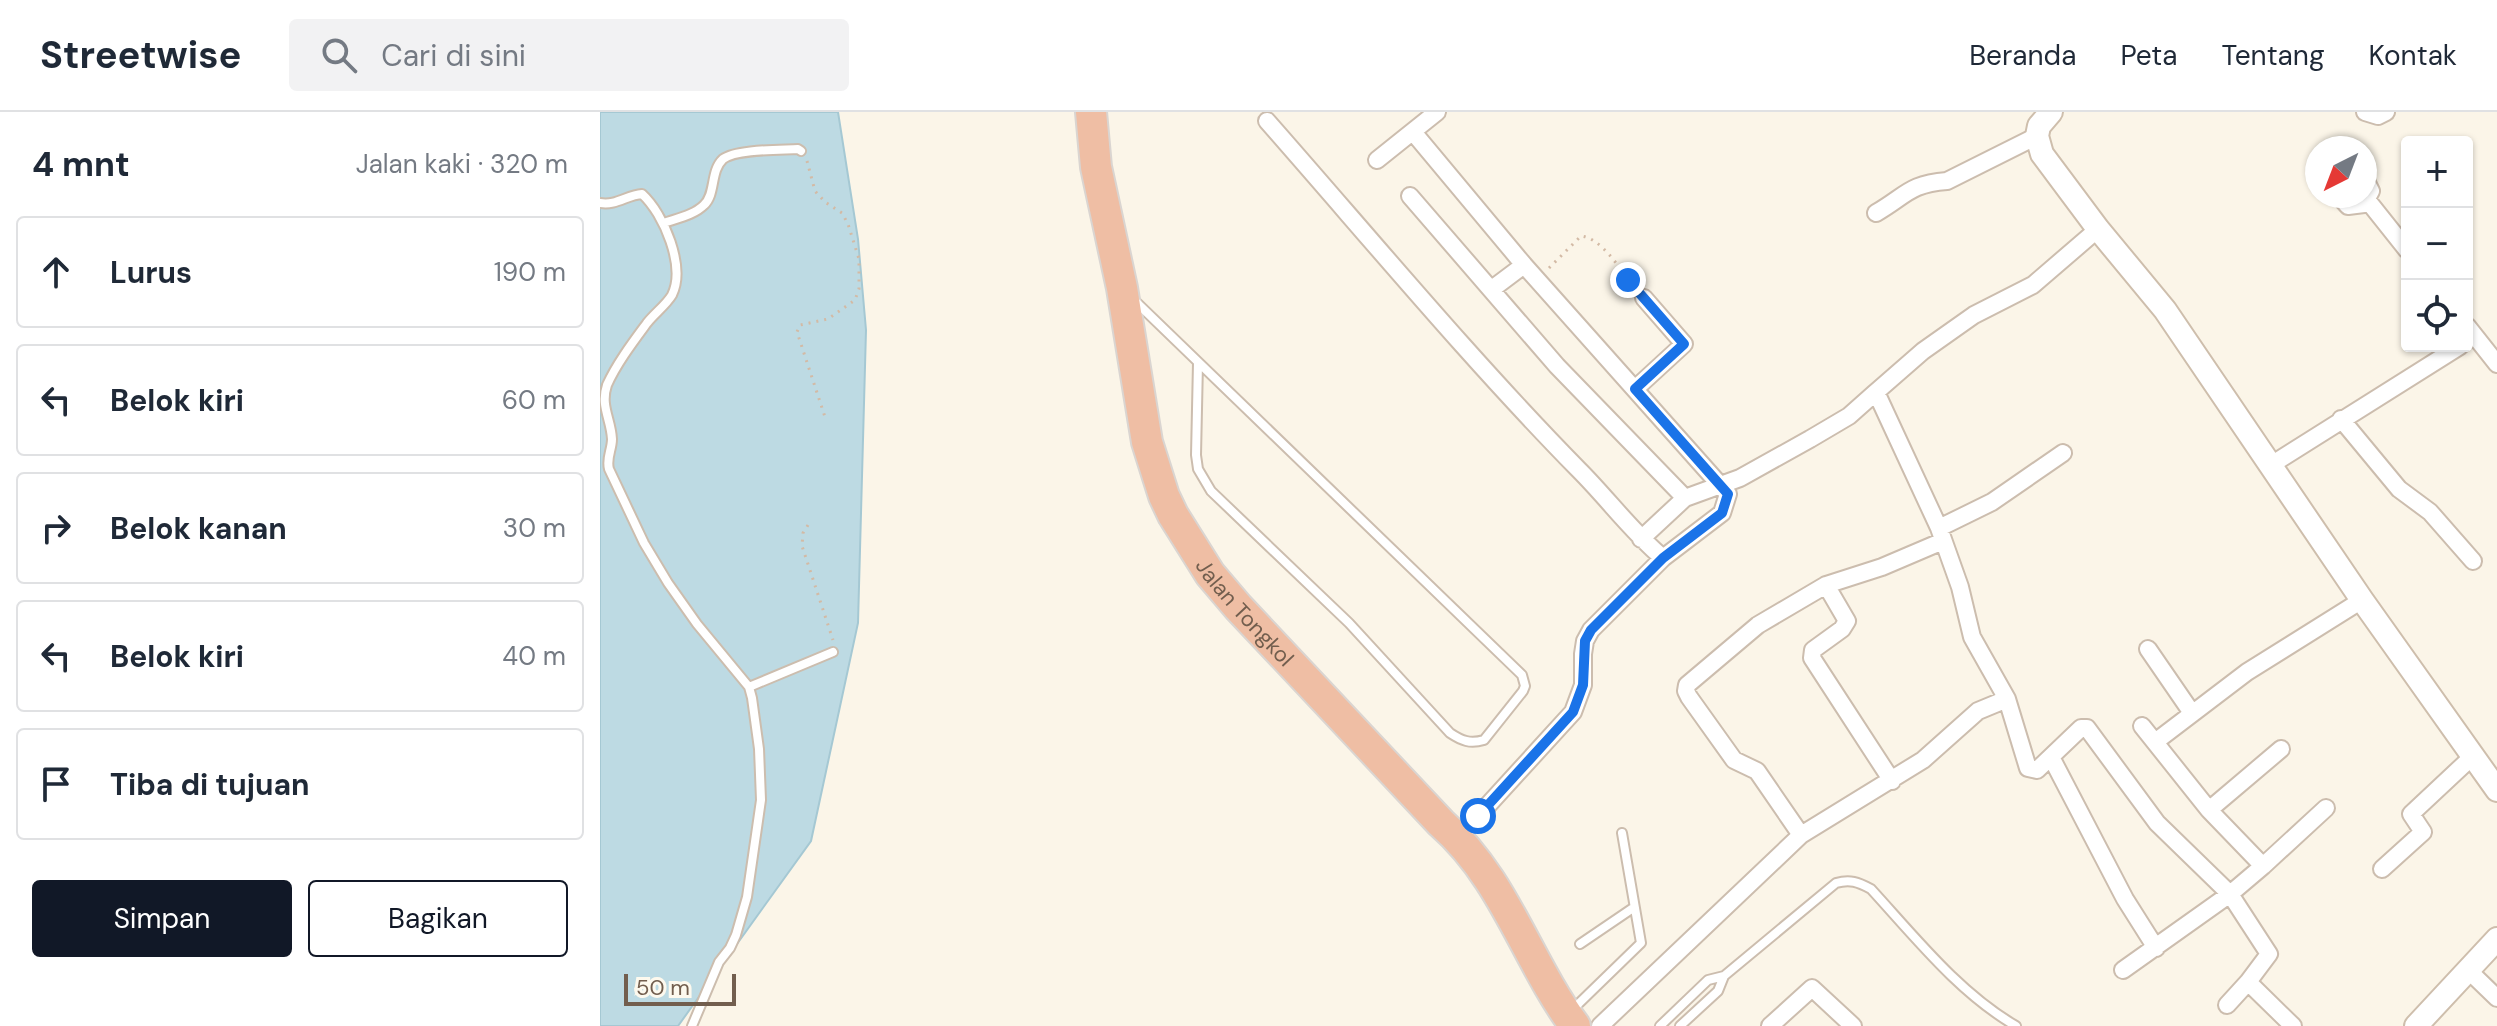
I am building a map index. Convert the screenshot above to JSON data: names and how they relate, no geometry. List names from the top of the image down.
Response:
{
  "streets": {
    "highway": ["Jalan Tongkol"]
  },
  "scale_bar": "50 m",
  "north": "bottom left",
  "page": {
    "header": "Streetwise",
    "search": "Cari di sini",
    "nav": [
      "Beranda",
      "Peta",
      "Tentang",
      "Kontak"
    ],
    "heading": ["4 mnt", "Jalan kaki · 320 m"],
    "map_buttons": ["+", "−"],
    "list": [
      ["Lurus", "190 m"],
      ["Belok kiri", "60 m"],
      ["Belok kanan", "30 m"],
      ["Belok kiri", "40 m"],
      "Tiba di tujuan"
    ],
    "buttons": ["Simpan", "Bagikan"],
    "scale": "50 m"
  }
}
